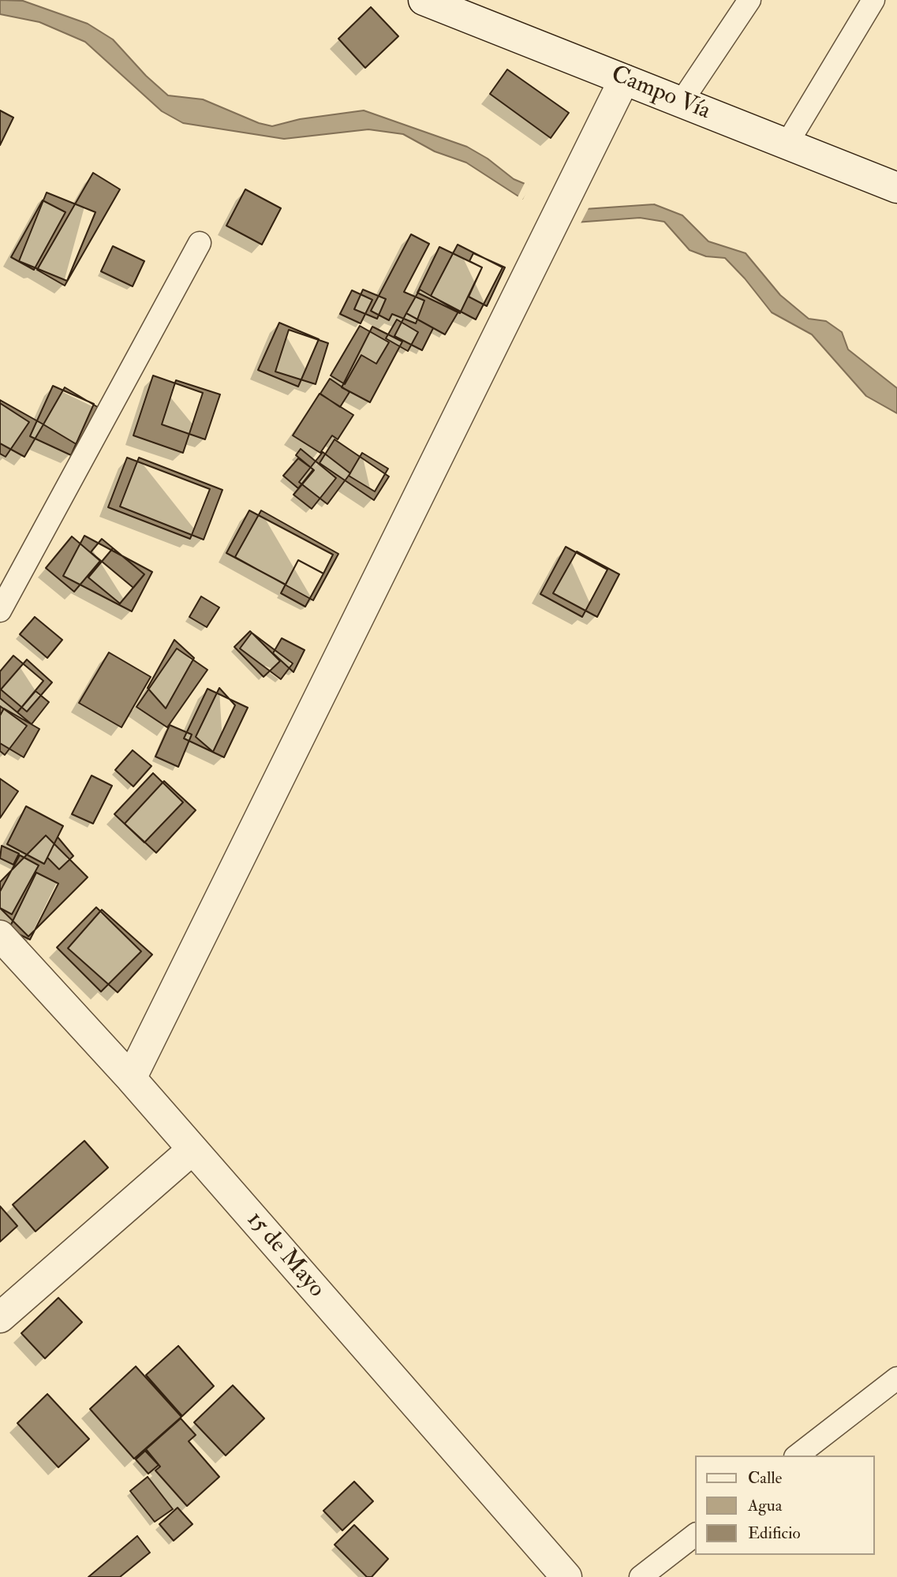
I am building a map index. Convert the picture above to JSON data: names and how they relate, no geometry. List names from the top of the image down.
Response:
{
  "streets": {
    "street": ["Campo Vía", "15 de Mayo"]
  },
  "legend": ["Calle", "Agua", "Edificio"]
}
